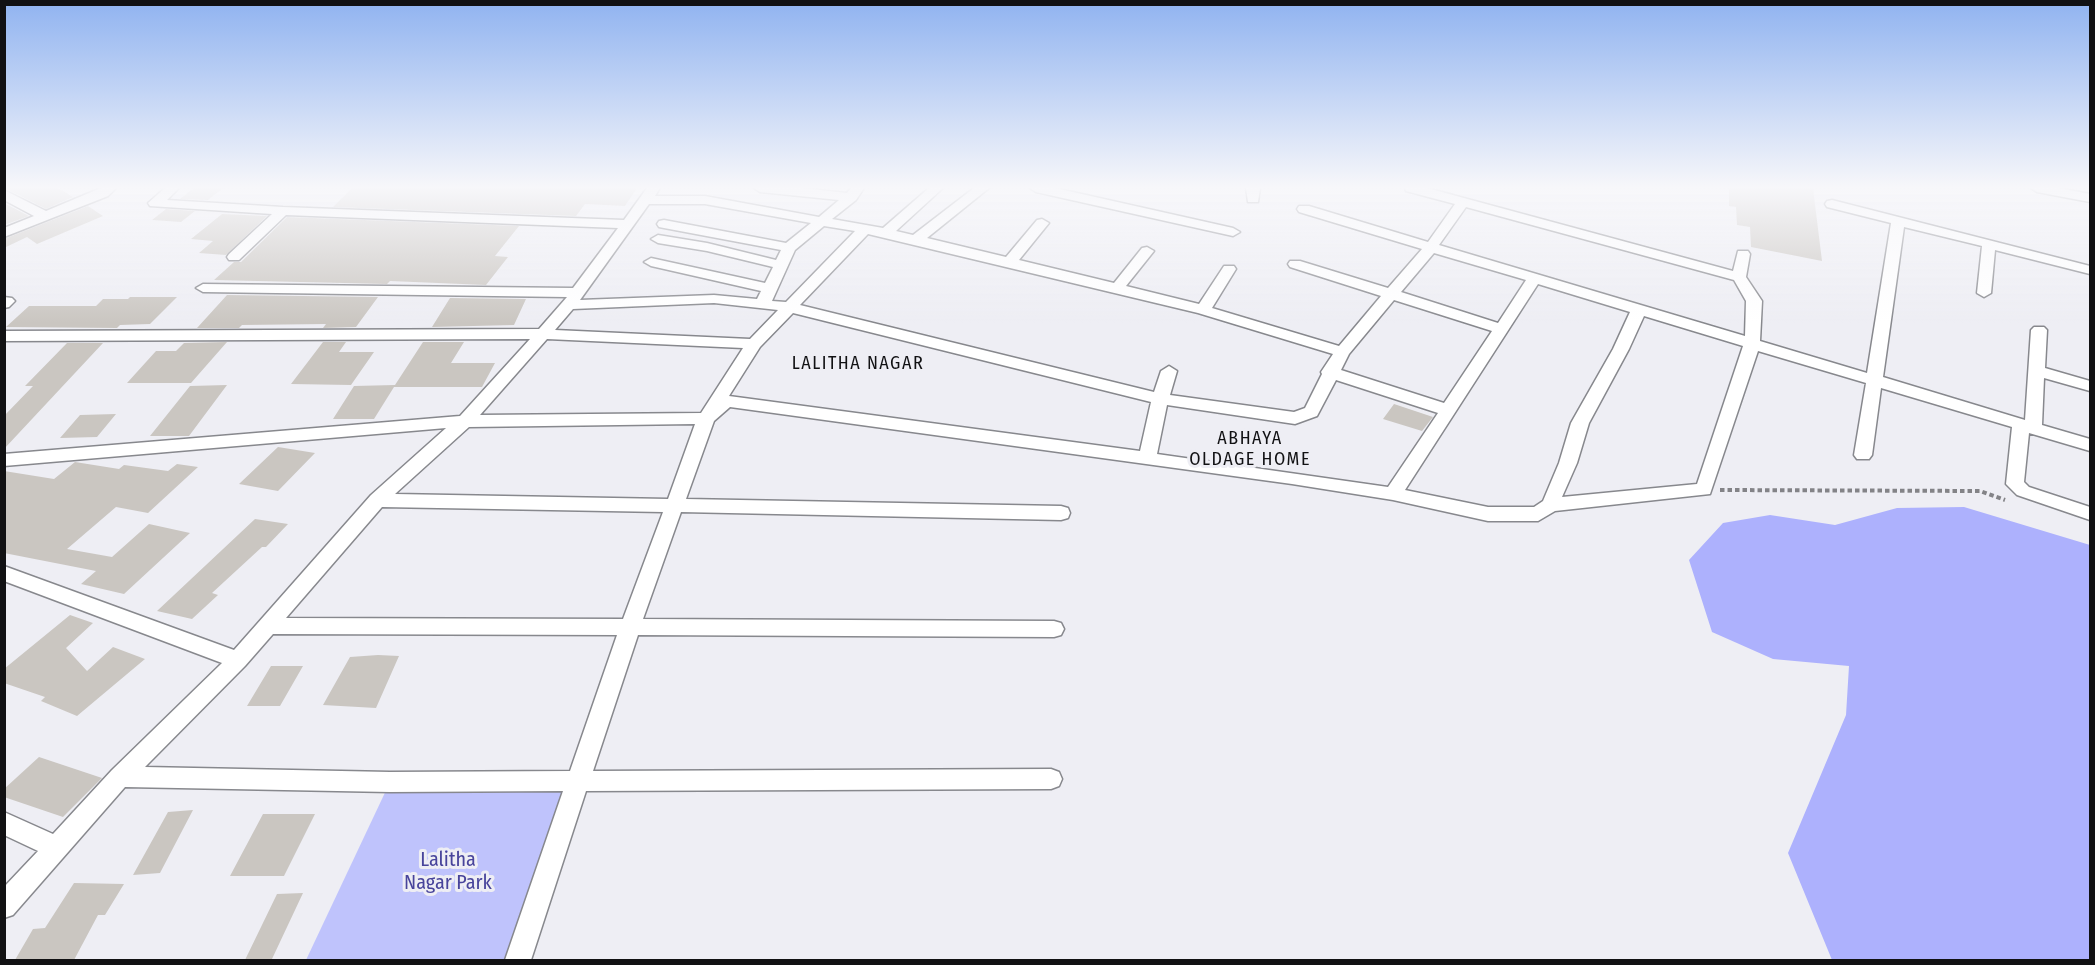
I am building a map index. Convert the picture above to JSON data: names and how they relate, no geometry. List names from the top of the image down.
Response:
{
  "districts": ["LALITHA NAGAR", "ABHAYA OLDAGE HOME"],
  "parks": ["Lalitha Nagar Park"]
}
